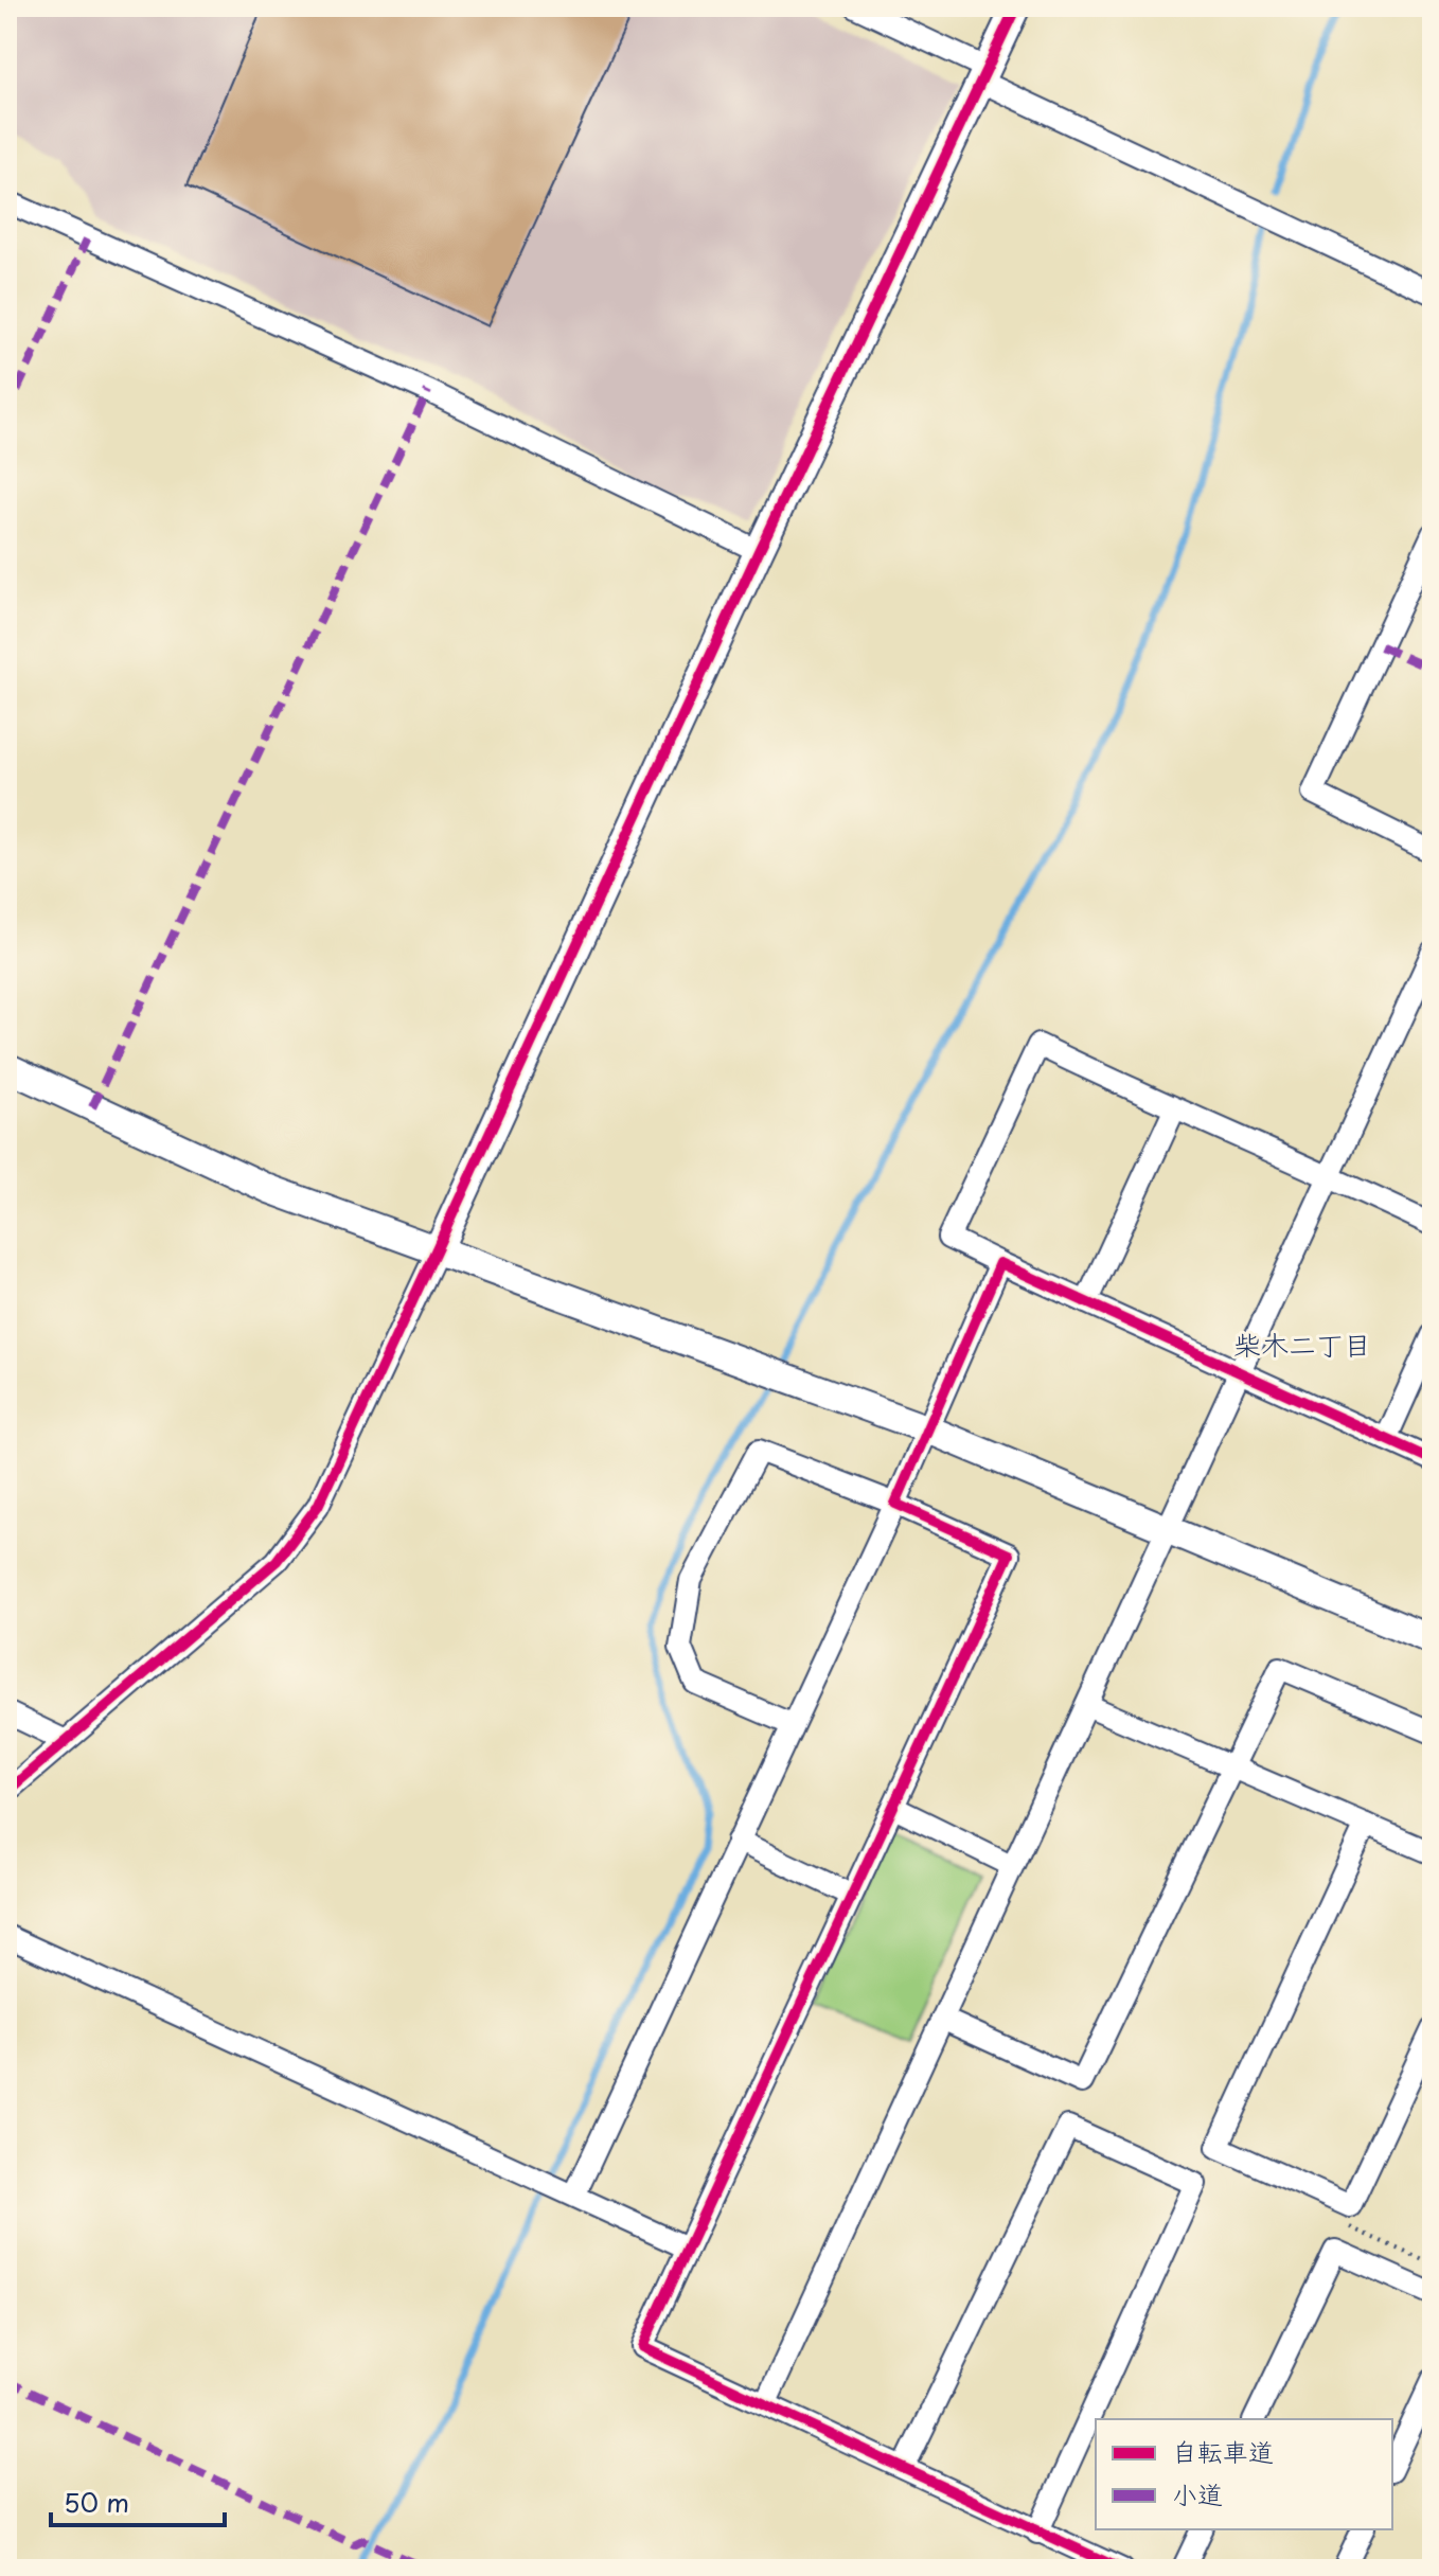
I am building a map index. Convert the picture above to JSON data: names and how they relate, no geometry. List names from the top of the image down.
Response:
{
  "districts": ["柴木二丁目"],
  "legend": ["自転車道", "小道"],
  "scale_bar": "50 m"
}
